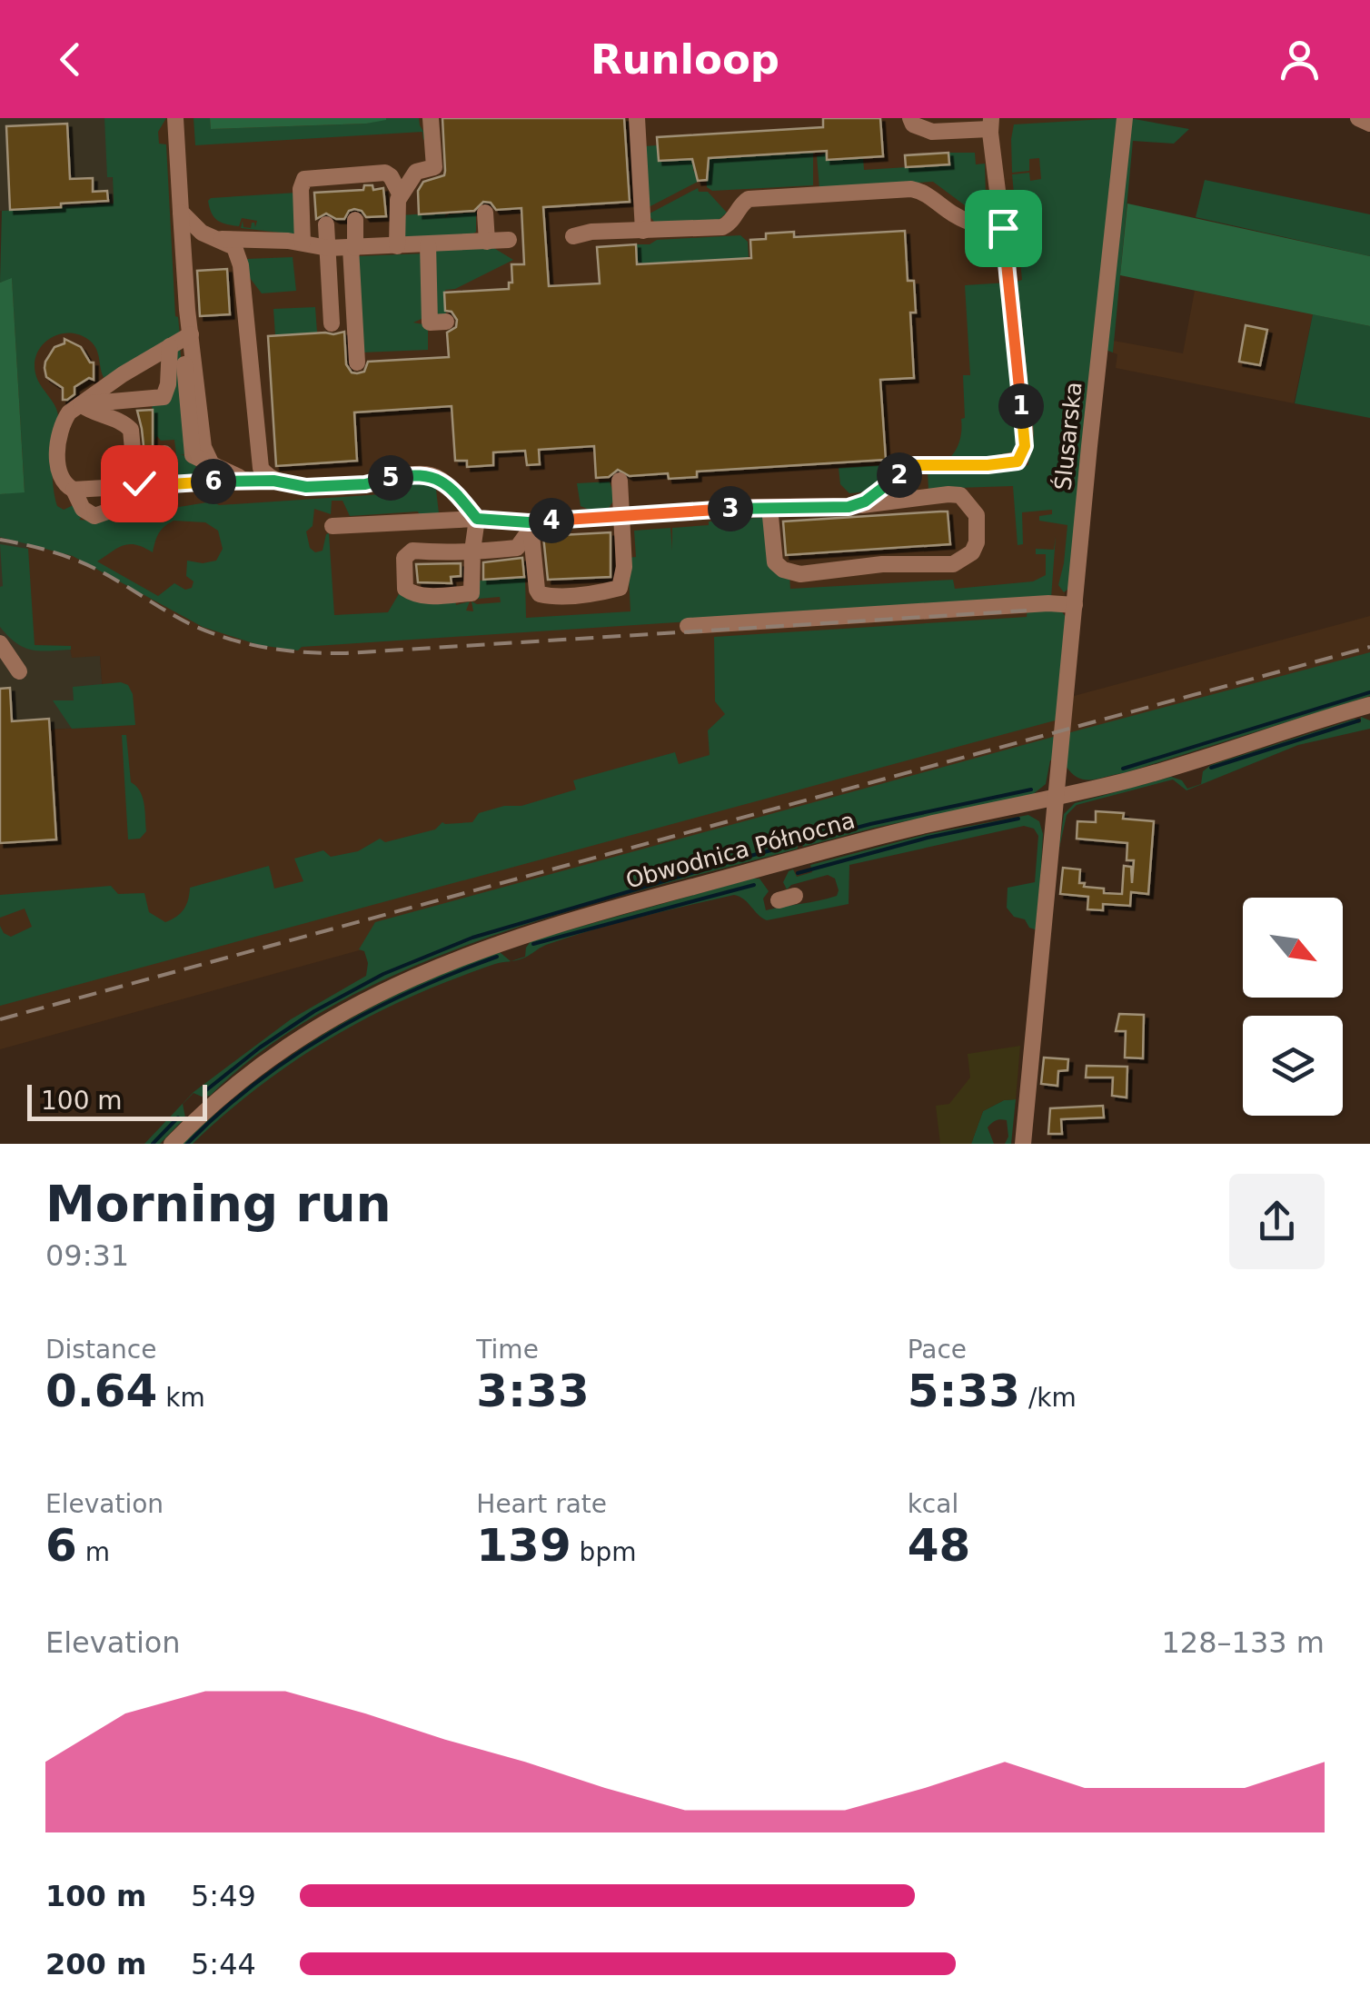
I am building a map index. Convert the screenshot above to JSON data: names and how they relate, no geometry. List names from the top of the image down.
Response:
{
  "streets": {
    "street": ["Ślusarska", "Obwodnica Północna"]
  },
  "crossings": [
    ["Ślusarska", "Obwodnica Północna"]
  ],
  "scale_bar": "100 m",
  "north": "bottom right",
  "page": {
    "header": "Runloop",
    "pins": [
      "1",
      "2",
      "5",
      "6",
      "3",
      "4"
    ],
    "scale": "100 m",
    "heading": ["Morning run", "09:31"],
    "stats": [
      ["Distance", "0.64 km"],
      ["Time", "3:33"],
      ["Pace", "5:33 /km"],
      ["Elevation", "6 m"],
      ["Heart rate", "139 bpm"],
      ["kcal", "48"]
    ],
    "chart": ["Elevation", "128–133 m"],
    "list": [
      {
        "name": "100 m",
        "note": "5:49"
      },
      {
        "name": "200 m",
        "note": "5:44"
      }
    ]
  }
}
